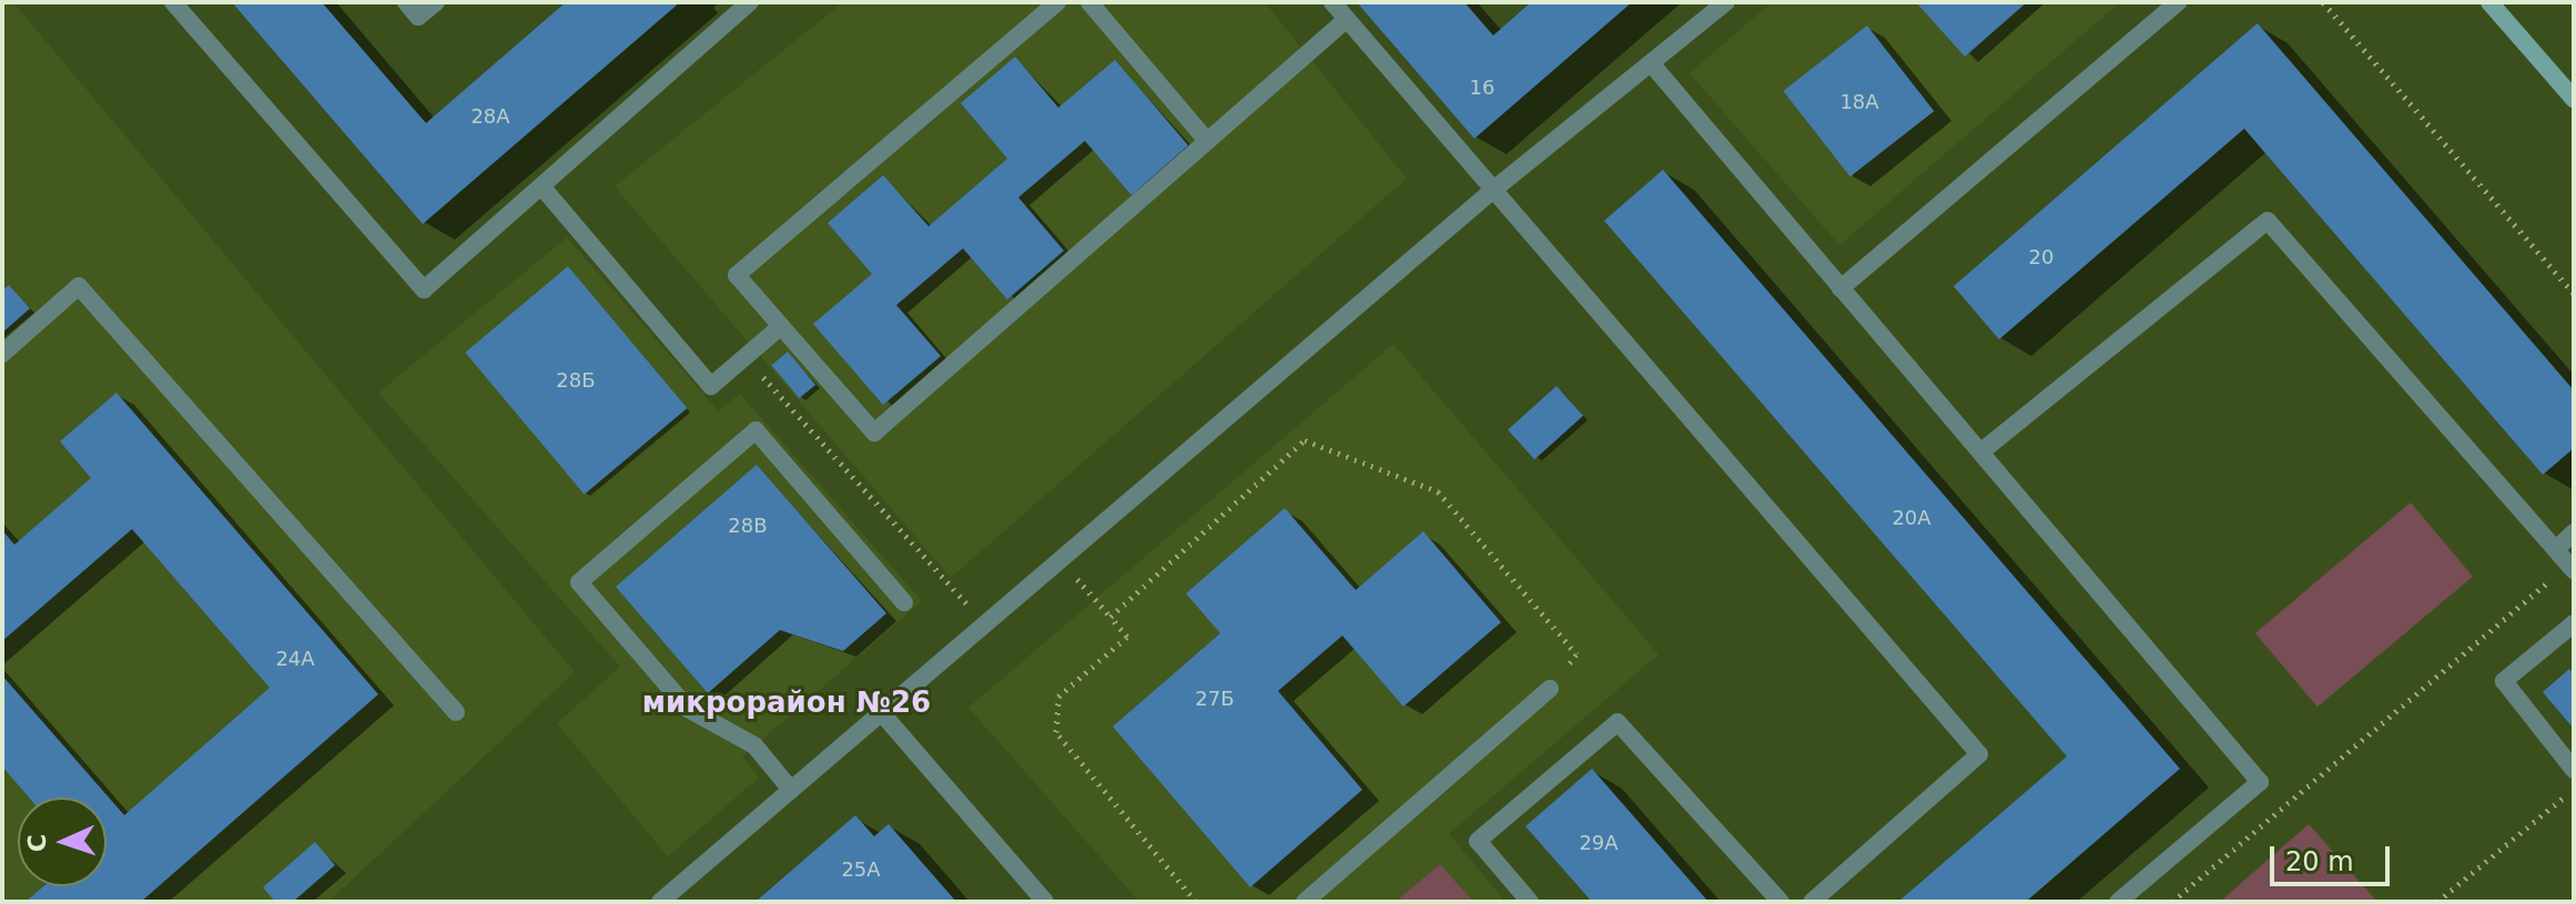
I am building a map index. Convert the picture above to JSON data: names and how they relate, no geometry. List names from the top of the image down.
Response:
{
  "districts": ["микрорайон №26"],
  "house_numbers": [
    "16",
    "18А",
    "28А",
    "20",
    "28Б",
    "20А",
    "28В",
    "24А",
    "27Б",
    "29А",
    "25А"
  ],
  "scale_bar": "20 m",
  "north": "left"
}
